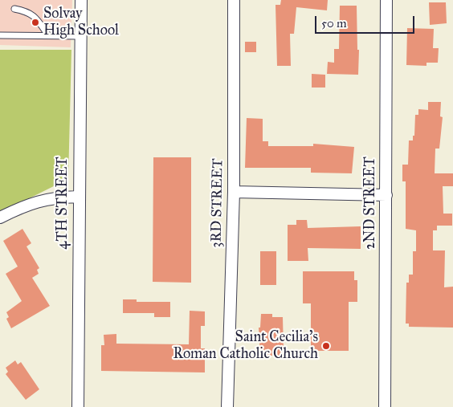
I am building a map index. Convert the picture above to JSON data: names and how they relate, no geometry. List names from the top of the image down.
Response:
{
  "streets": {
    "street": ["4TH STREET", "3RD STREET", "2ND STREET"]
  },
  "places": ["Solvay High School", "Saint Cecilia's Roman Catholic Church"],
  "scale_bar": "50 m"
}
